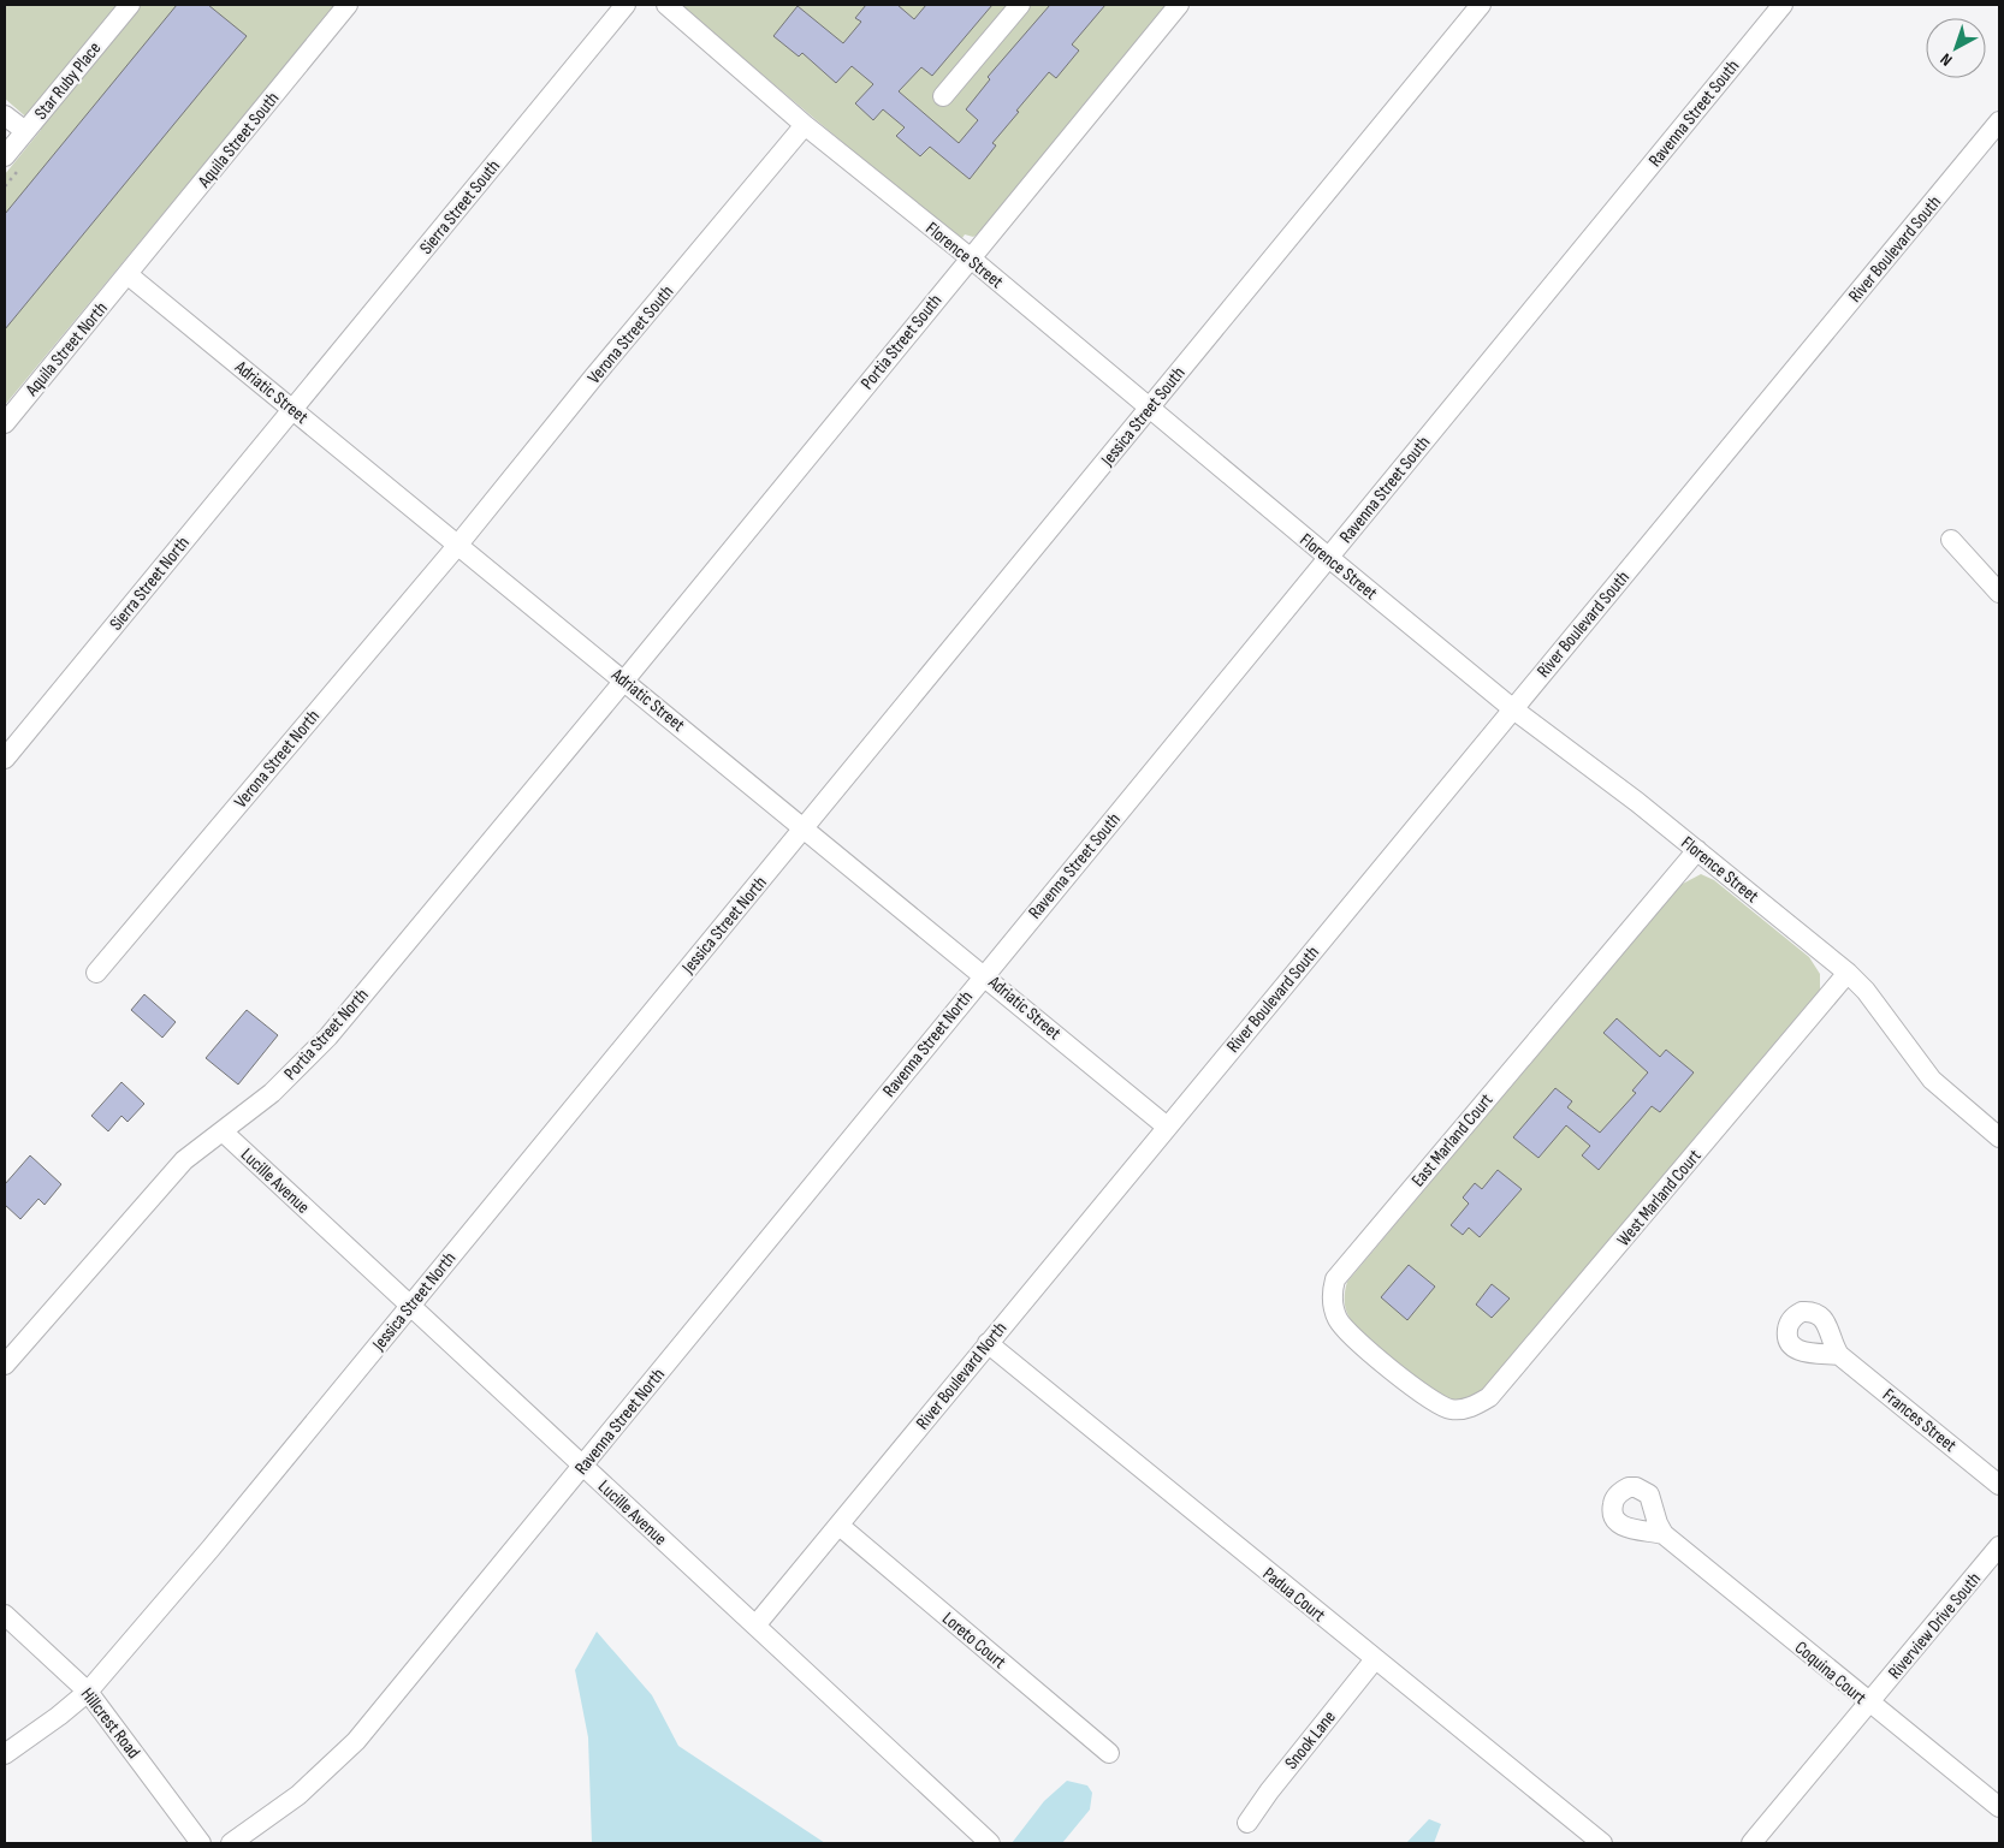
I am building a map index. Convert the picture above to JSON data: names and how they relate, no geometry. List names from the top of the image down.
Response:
{
  "streets": {
    "street": [
      "Star Ruby Place",
      "Ravenna Street South",
      "Aquila Street South",
      "Sierra Street South",
      "River Boulevard South",
      "Florence Street",
      "Verona Street South",
      "Portia Street South",
      "Aquila Street North",
      "Adriatic Street",
      "Jessica Street South",
      "Sierra Street North",
      "Verona Street North",
      "Jessica Street North",
      "Portia Street North",
      "Ravenna Street North",
      "East Marland Court",
      "Lucille Avenue",
      "West Marland Court",
      "River Boulevard North",
      "Frances Street",
      "Padua Court",
      "Riverview Drive South",
      "Loreto Court",
      "Coquina Court",
      "Hillcrest Road",
      "Snook Lane"
    ]
  },
  "crossings": [
    ["Ravenna Street South", "Florence Street"],
    ["Ravenna Street South", "Adriatic Street"],
    ["Ravenna Street South", "Ravenna Street North"],
    ["Aquila Street South", "Aquila Street North"],
    ["Aquila Street South", "Adriatic Street"],
    ["Sierra Street South", "Adriatic Street"],
    ["Sierra Street South", "Sierra Street North"],
    ["River Boulevard South", "Florence Street"],
    ["River Boulevard South", "Adriatic Street"],
    ["River Boulevard South", "River Boulevard North"],
    ["Florence Street", "Verona Street South"],
    ["Florence Street", "Portia Street South"],
    ["Florence Street", "Jessica Street South"],
    ["Florence Street", "East Marland Court"],
    ["Florence Street", "West Marland Court"],
    ["Verona Street South", "Adriatic Street"],
    ["Verona Street South", "Verona Street North"],
    ["Portia Street South", "Adriatic Street"],
    ["Portia Street South", "Portia Street North"],
    ["Aquila Street North", "Adriatic Street"],
    ["Adriatic Street", "Jessica Street South"],
    ["Adriatic Street", "Sierra Street North"],
    ["Adriatic Street", "Verona Street North"],
    ["Adriatic Street", "Jessica Street North"],
    ["Adriatic Street", "Portia Street North"],
    ["Adriatic Street", "Ravenna Street North"],
    ["Adriatic Street", "River Boulevard North"],
    ["Jessica Street South", "Jessica Street North"],
    ["Jessica Street North", "Lucille Avenue"],
    ["Jessica Street North", "Hillcrest Road"],
    ["Portia Street North", "Lucille Avenue"],
    ["Ravenna Street North", "Lucille Avenue"],
    ["East Marland Court", "West Marland Court"],
    ["Lucille Avenue", "River Boulevard North"],
    ["River Boulevard North", "Padua Court"],
    ["River Boulevard North", "Loreto Court"],
    ["Padua Court", "Snook Lane"],
    ["Riverview Drive South", "Coquina Court"]
  ],
  "north": "bottom left"
}
